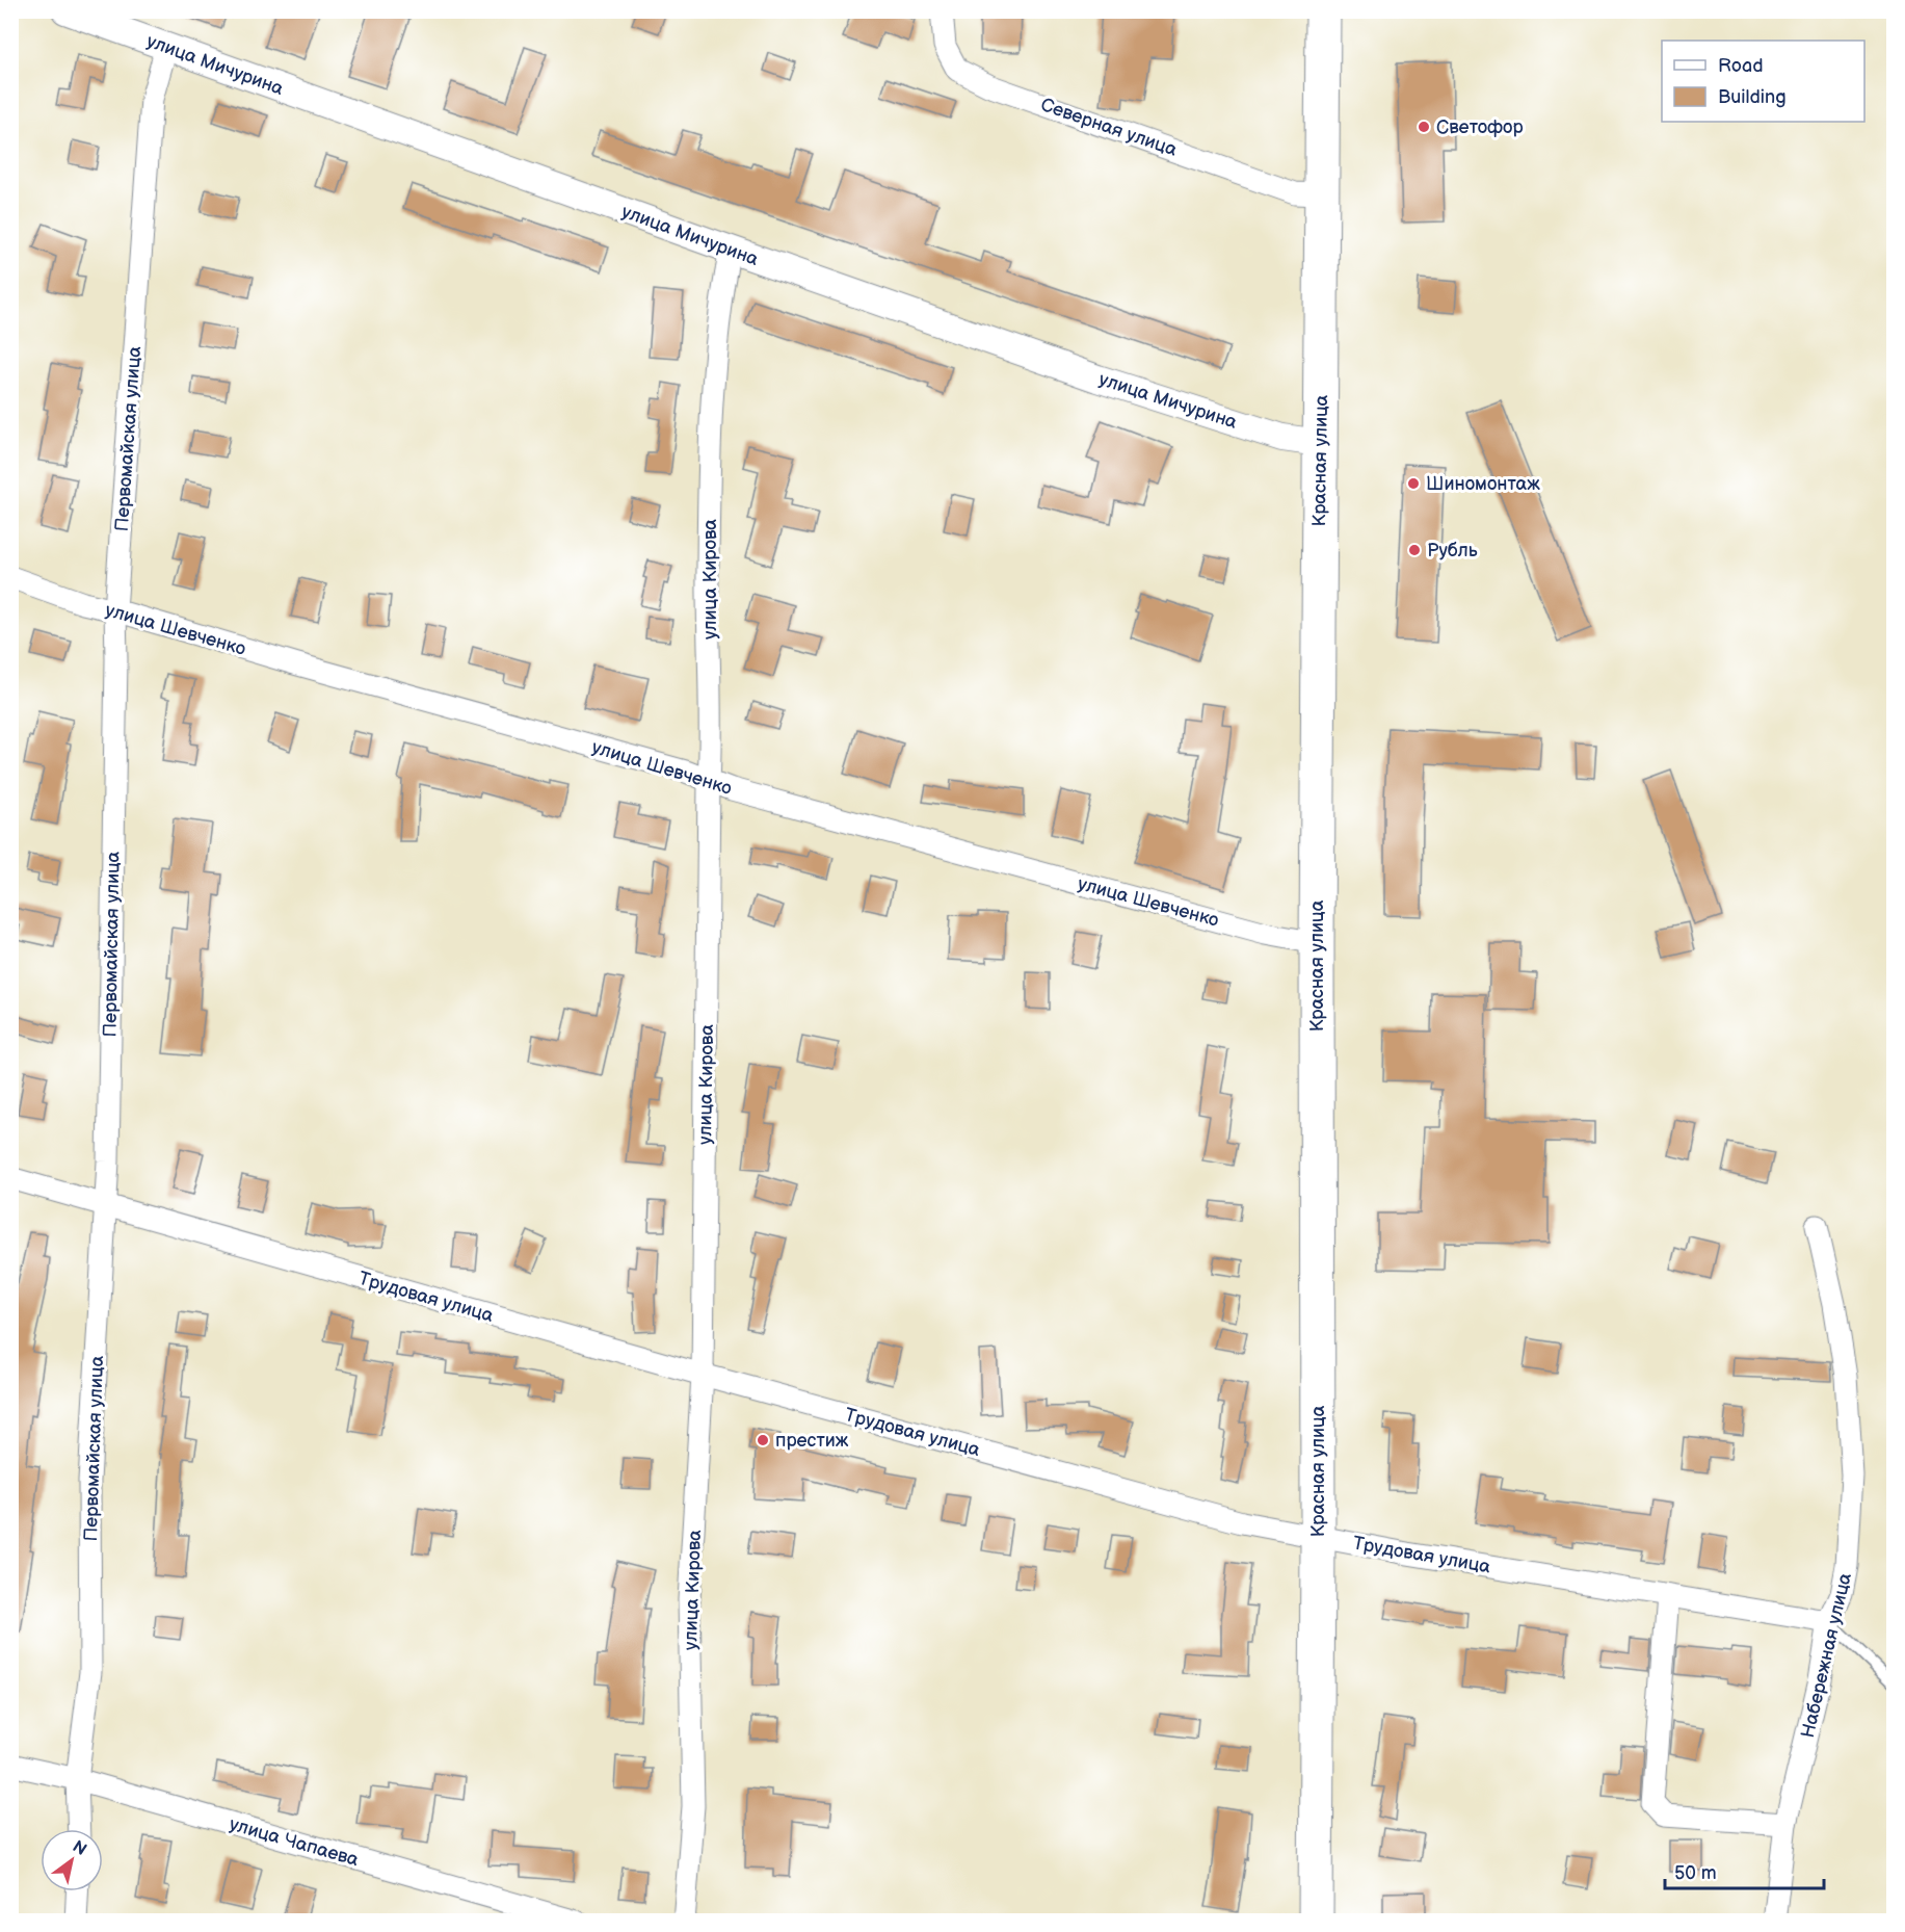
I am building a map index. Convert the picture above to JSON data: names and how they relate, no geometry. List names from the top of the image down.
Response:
{
  "streets": {
    "main road": ["Красная улица"],
    "street": [
      "улица Мичурина",
      "Северная улица",
      "Первомайская улица",
      "улица Кирова",
      "улица Шевченко",
      "Трудовая улица",
      "Набережная улица",
      "улица Чапаева"
    ]
  },
  "crossings": [
    ["улица Мичурина", "Первомайская улица"],
    ["улица Мичурина", "Красная улица"],
    ["улица Мичурина", "улица Кирова"],
    ["Северная улица", "Красная улица"],
    ["Первомайская улица", "улица Шевченко"],
    ["Первомайская улица", "Трудовая улица"],
    ["Первомайская улица", "улица Чапаева"],
    ["Красная улица", "улица Шевченко"],
    ["Красная улица", "Трудовая улица"],
    ["улица Кирова", "улица Шевченко"],
    ["улица Кирова", "Трудовая улица"],
    ["Трудовая улица", "Набережная улица"]
  ],
  "places": [
    "Светофор",
    "Шиномонтаж",
    "Рубль",
    "престиж"
  ],
  "legend": ["Road", "Building"],
  "scale_bar": "50 m",
  "north": "top right"
}
